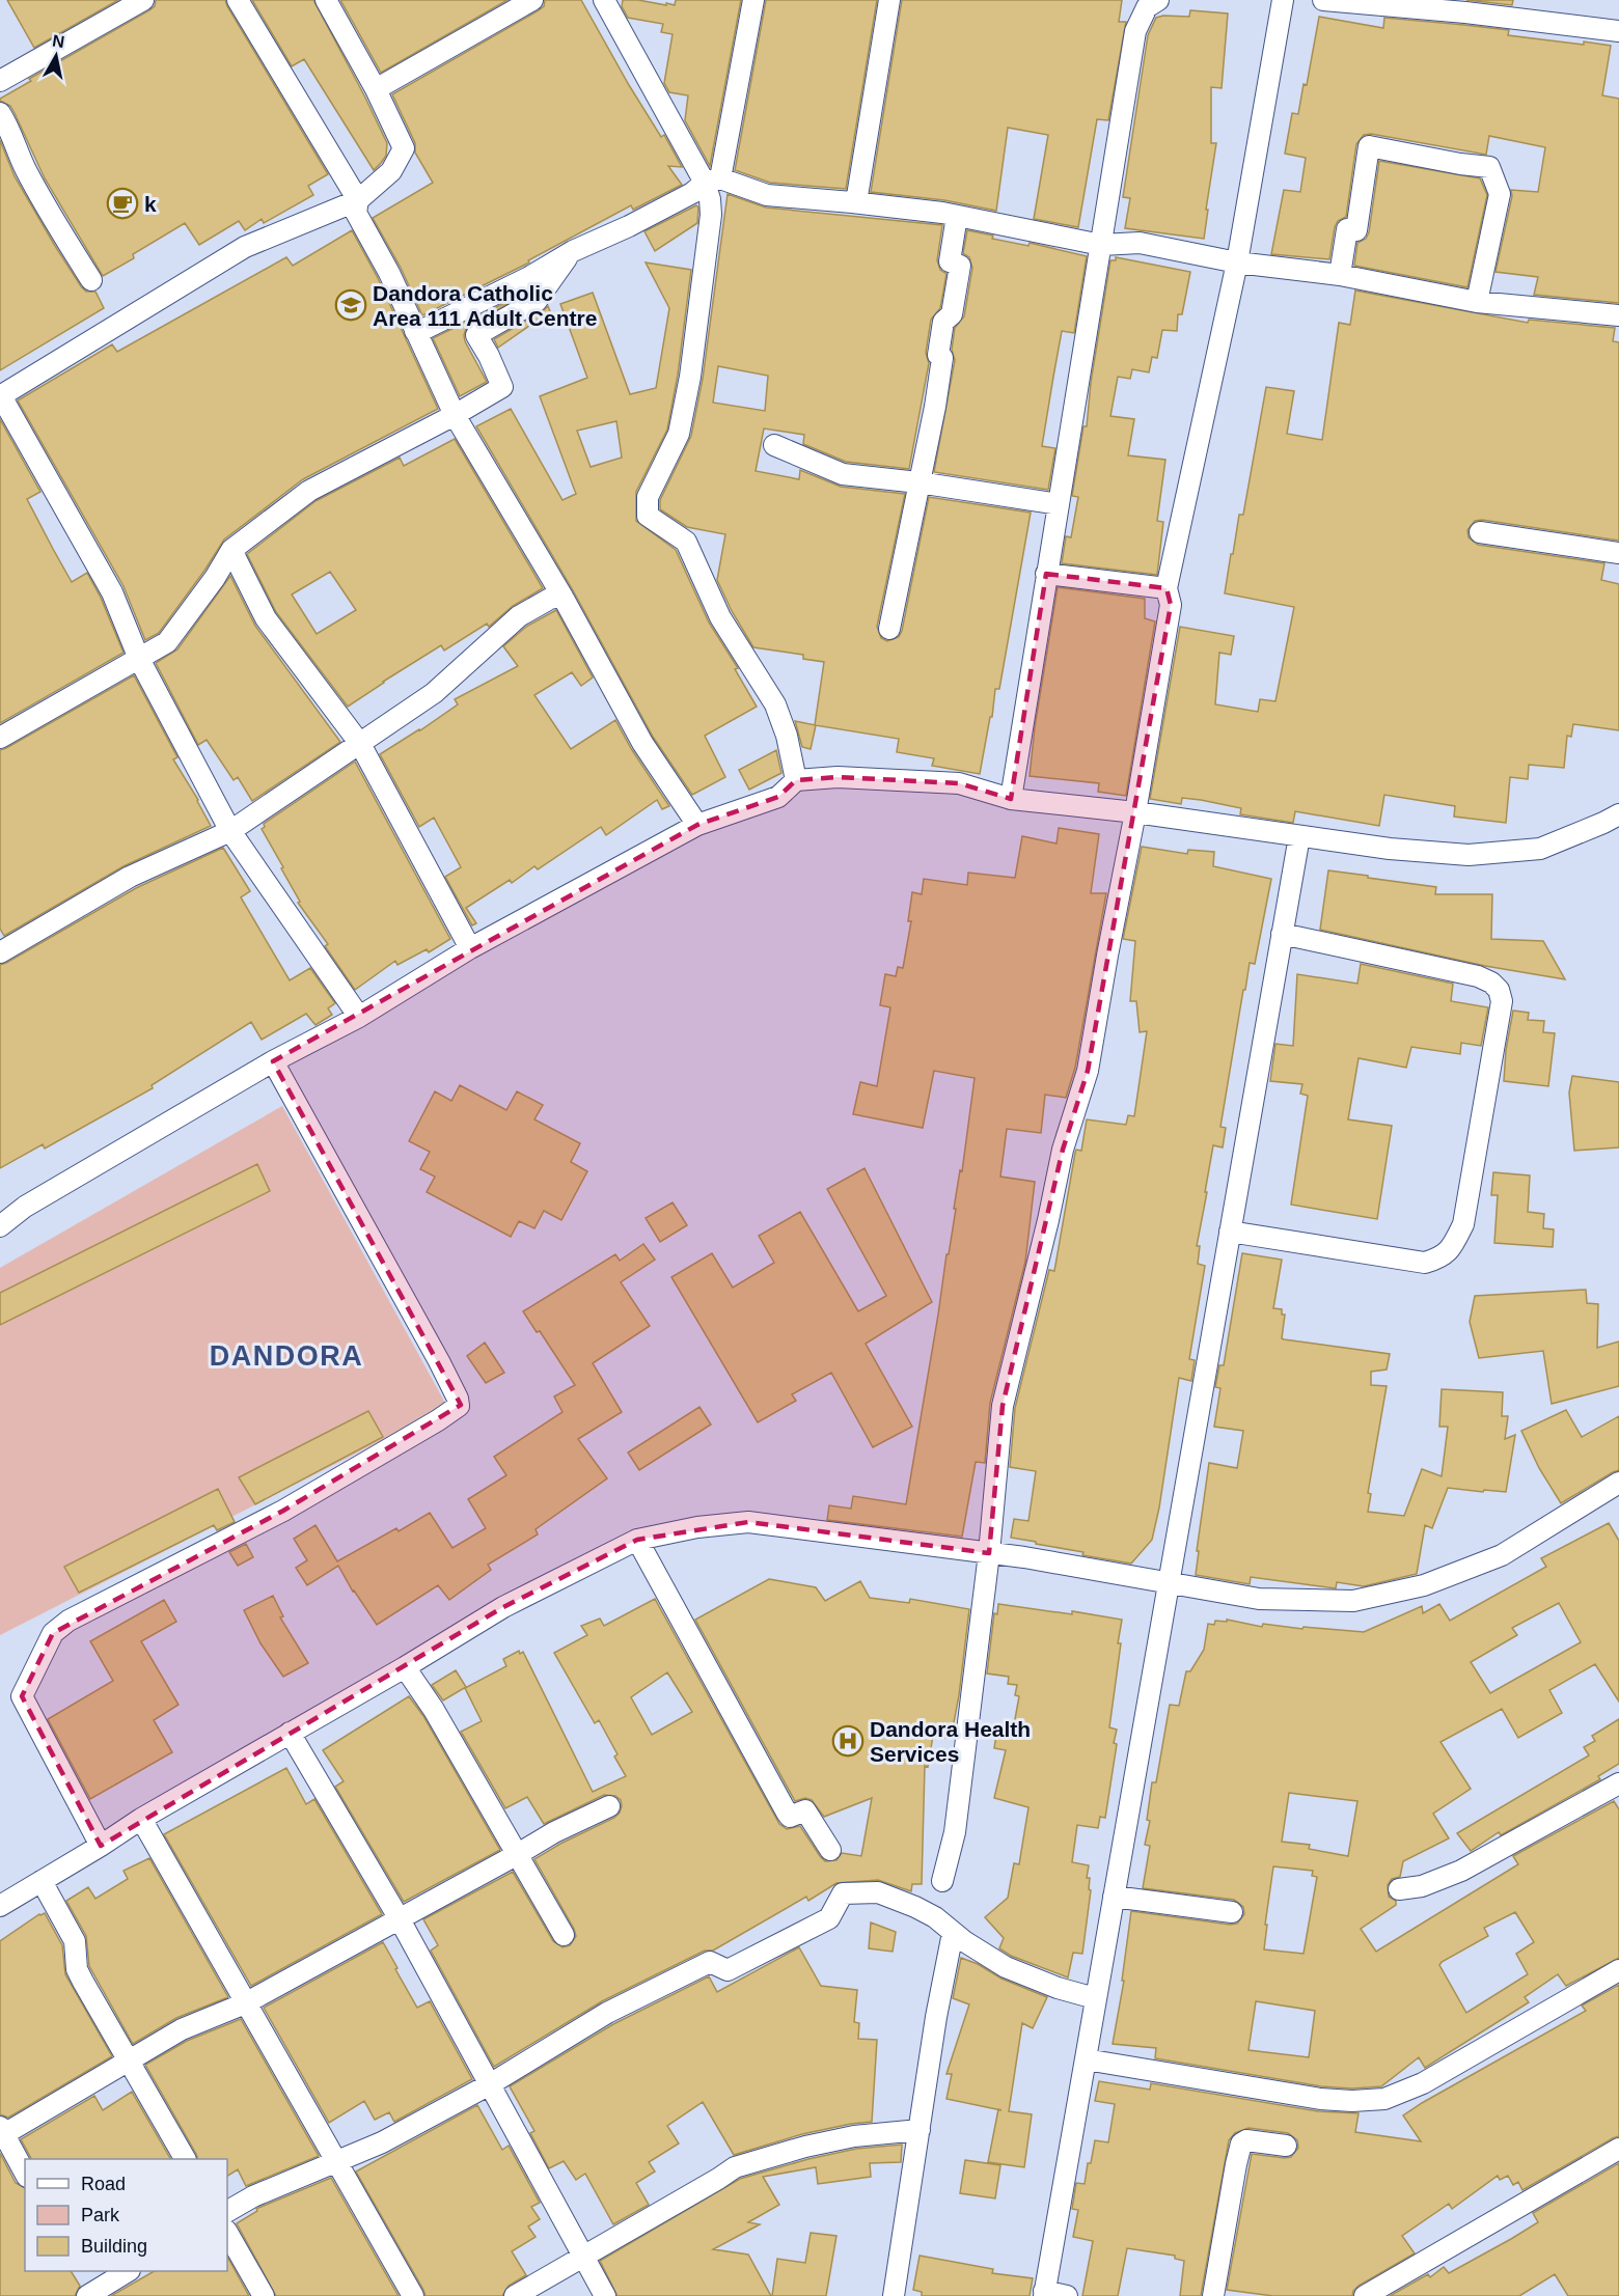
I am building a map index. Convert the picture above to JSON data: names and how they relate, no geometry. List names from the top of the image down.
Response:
{
  "districts": ["DANDORA"],
  "places": {
    "cafe": ["k"],
    "school or university": ["Dandora Catholic Area 111 Adult Centre"],
    "hospital": ["Dandora Health Services"]
  },
  "legend": ["Road", "Park", "Building"],
  "north": "top"
}
